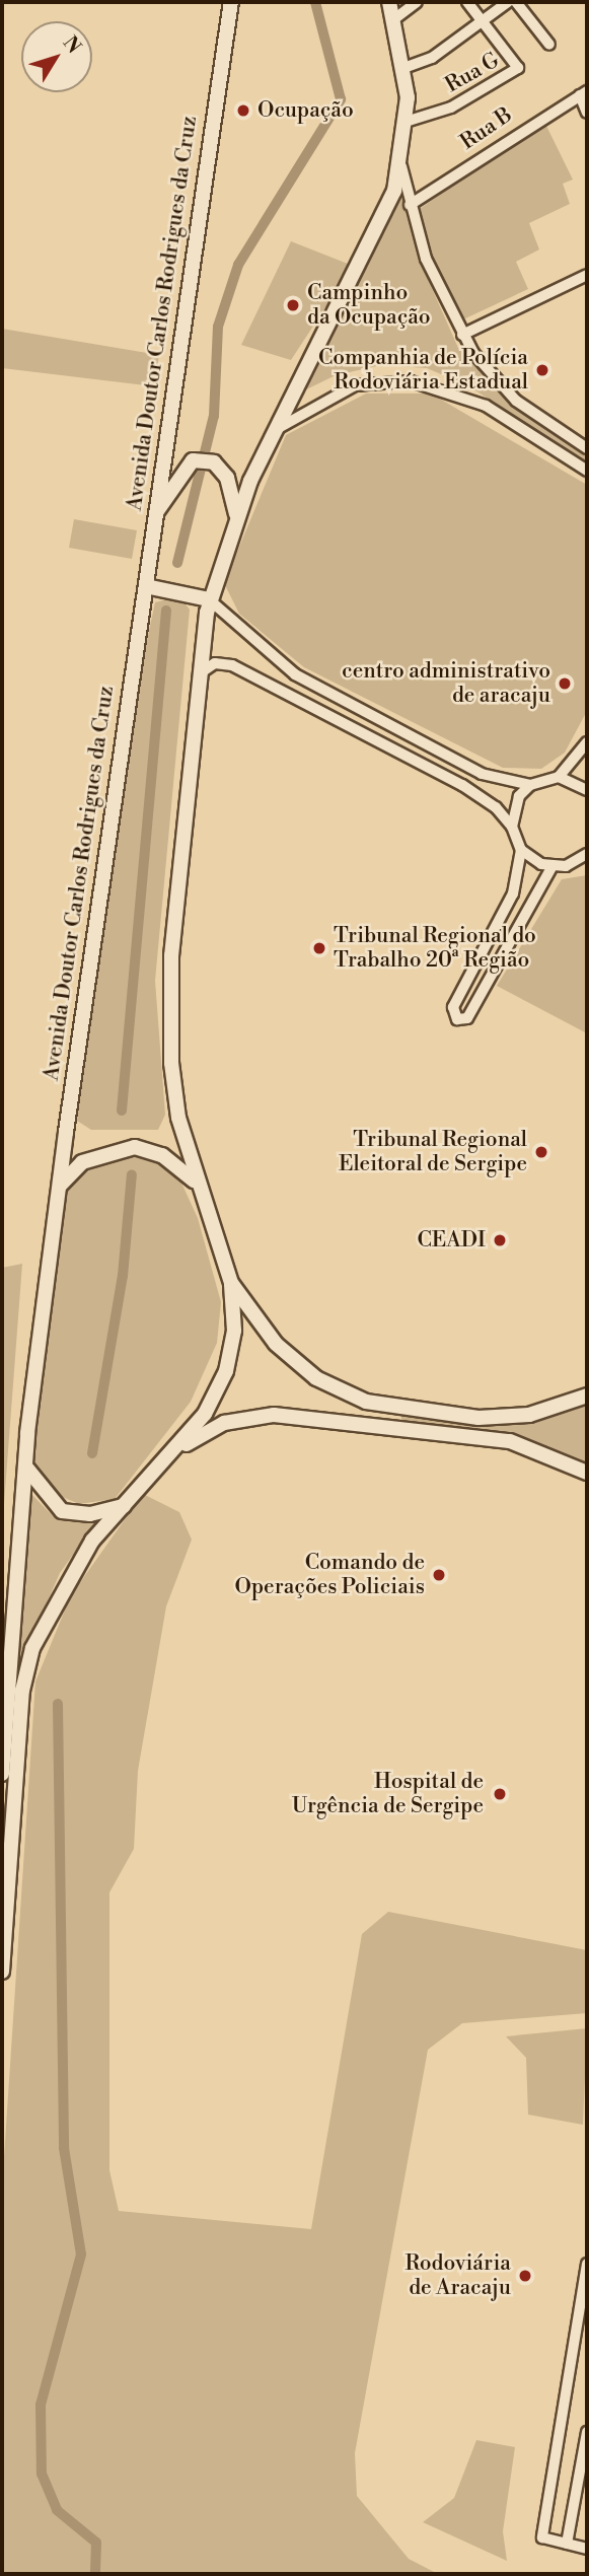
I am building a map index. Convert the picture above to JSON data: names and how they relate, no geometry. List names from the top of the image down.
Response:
{
  "streets": {
    "main road": ["Avenida Doutor Carlos Rodrigues da Cruz"],
    "street": ["Rua G", "Rua B"]
  },
  "places": [
    "Ocupação",
    "Campinho da Ocupação",
    "Companhia de Polícia Rodoviária Estadual",
    "centro administrativo de aracaju",
    "Tribunal Regional do Trabalho 20ª Região",
    "Tribunal Regional Eleitoral de Sergipe",
    "CEADI",
    "Comando de Operações Policiais",
    "Hospital de Urgência de Sergipe",
    "Rodoviária de Aracaju"
  ],
  "north": "top right"
}
